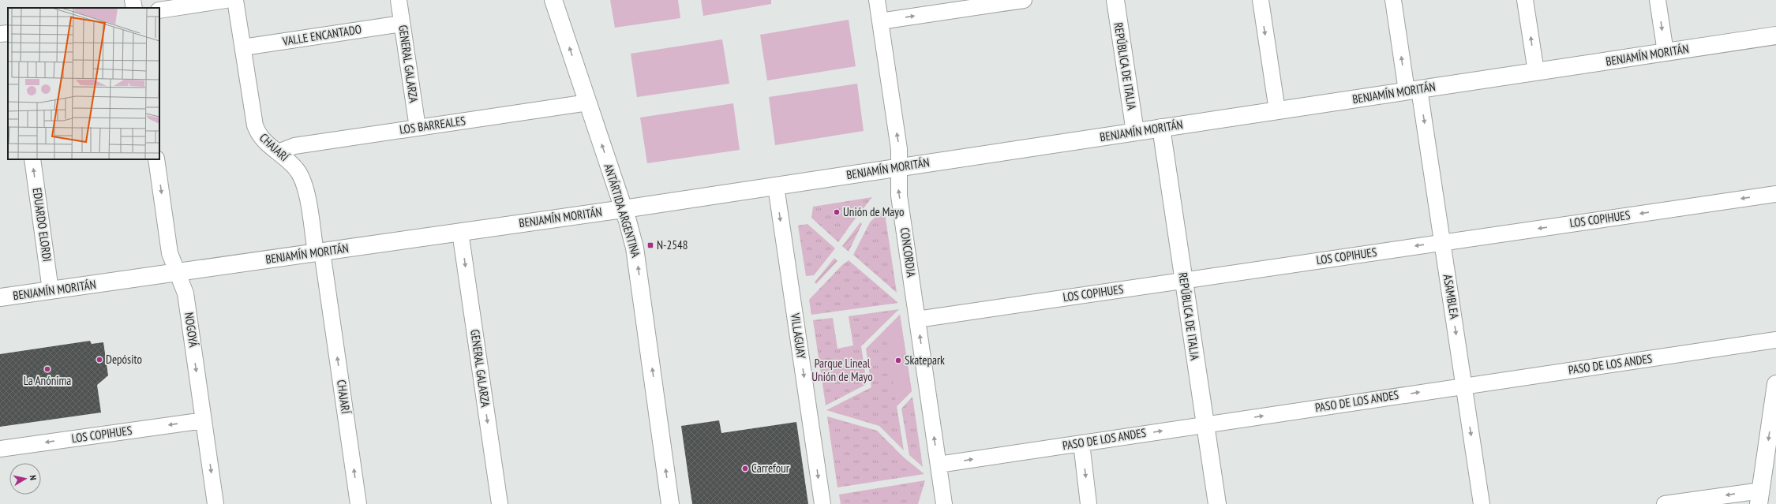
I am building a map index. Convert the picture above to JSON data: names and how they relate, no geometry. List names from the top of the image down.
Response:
{
  "streets": {
    "street": [
      "VALLE ENCANTADO",
      "BENJAMÍN MORITÁN",
      "GENERAL GALARZA",
      "REPÚBLICA DE ITALIA",
      "LOS BARREALES",
      "CHAJARÍ",
      "ANTÁRTIDA ARGENTINA",
      "LOS COPIHUES",
      "EDUARDO ELORDI",
      "CONCORDIA",
      "ASAMBLEA",
      "NOGOYÁ",
      "VILLAGUAY",
      "PASO DE LOS ANDES"
    ]
  },
  "crossings": [
    ["VALLE ENCANTADO", "GENERAL GALARZA"],
    ["VALLE ENCANTADO", "CHAJARÍ"],
    ["BENJAMÍN MORITÁN", "GENERAL GALARZA"],
    ["BENJAMÍN MORITÁN", "REPÚBLICA DE ITALIA"],
    ["BENJAMÍN MORITÁN", "CHAJARÍ"],
    ["BENJAMÍN MORITÁN", "ANTÁRTIDA ARGENTINA"],
    ["BENJAMÍN MORITÁN", "EDUARDO ELORDI"],
    ["BENJAMÍN MORITÁN", "CONCORDIA"],
    ["BENJAMÍN MORITÁN", "ASAMBLEA"],
    ["BENJAMÍN MORITÁN", "NOGOYÁ"],
    ["BENJAMÍN MORITÁN", "VILLAGUAY"],
    ["GENERAL GALARZA", "LOS BARREALES"],
    ["REPÚBLICA DE ITALIA", "LOS COPIHUES"],
    ["REPÚBLICA DE ITALIA", "PASO DE LOS ANDES"],
    ["LOS BARREALES", "CHAJARÍ"],
    ["LOS BARREALES", "ANTÁRTIDA ARGENTINA"],
    ["LOS COPIHUES", "CONCORDIA"],
    ["LOS COPIHUES", "ASAMBLEA"],
    ["LOS COPIHUES", "NOGOYÁ"],
    ["CONCORDIA", "PASO DE LOS ANDES"],
    ["ASAMBLEA", "PASO DE LOS ANDES"]
  ],
  "one_way": [
    "GENERAL GALARZA",
    "CHAJARÍ",
    "ANTÁRTIDA ARGENTINA",
    "LOS COPIHUES",
    "EDUARDO ELORDI",
    "CONCORDIA",
    "NOGOYÁ",
    "VILLAGUAY",
    "PASO DE LOS ANDES"
  ],
  "parks": ["Parque Lineal Unión de Mayo"],
  "places": {
    "other": [
      "Unión de Mayo",
      "Depósito",
      "Skatepark",
      "La Anónima",
      "Carrefour"
    ],
    "transit": ["N-2548"]
  },
  "north": "right"
}
